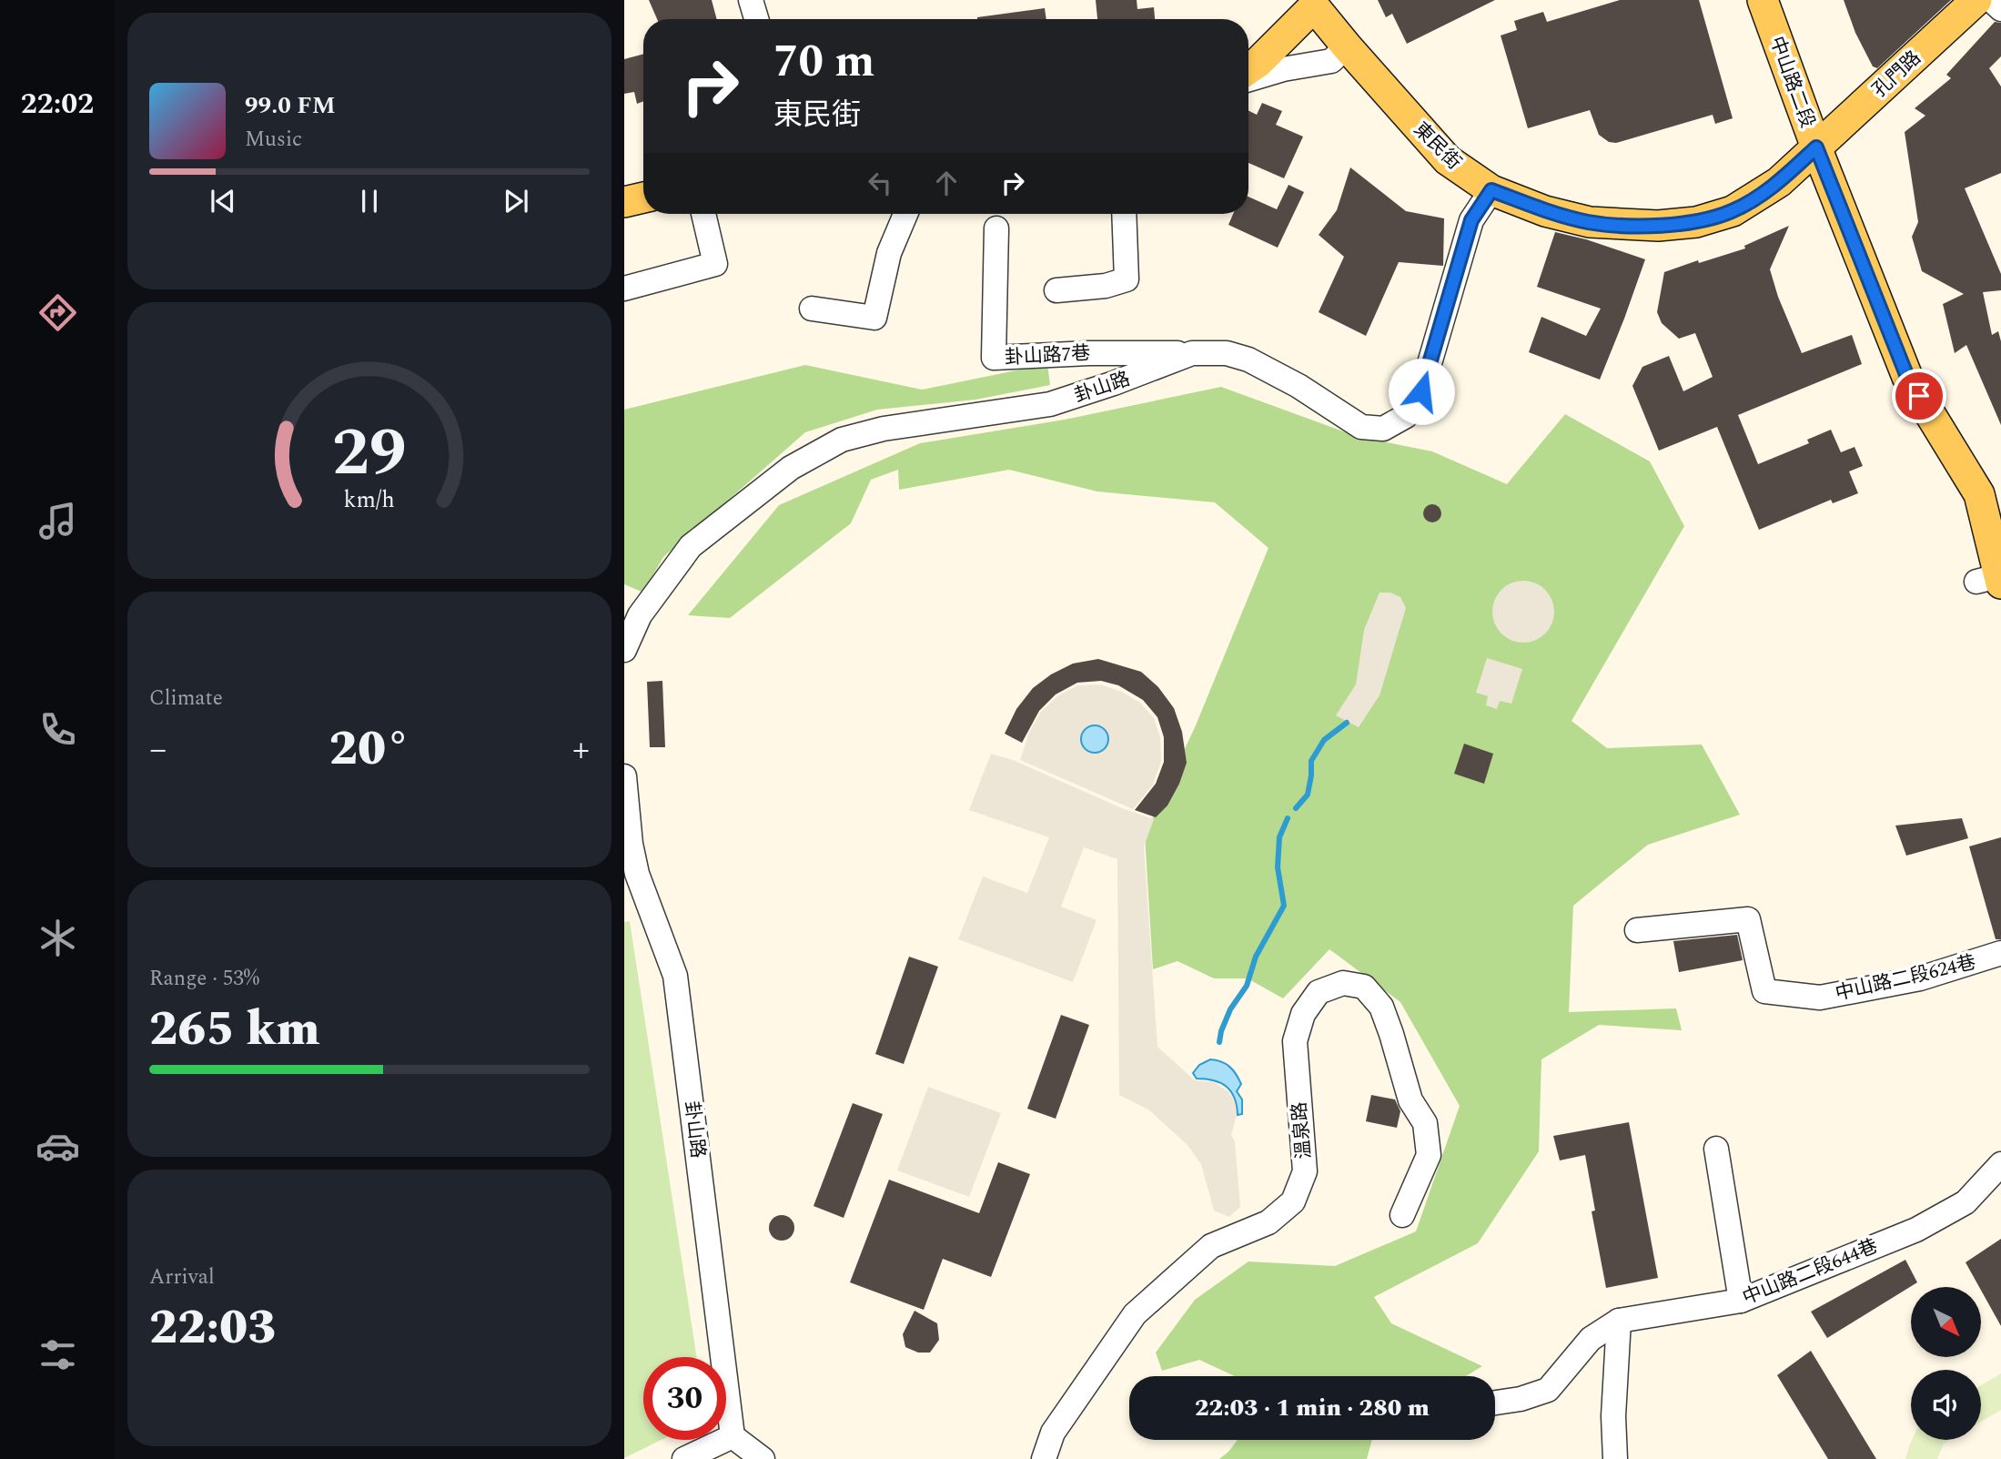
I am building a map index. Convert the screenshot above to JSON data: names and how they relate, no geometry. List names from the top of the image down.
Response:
{
  "streets": {
    "main road": ["孔門路", "中山路二段", "東民街"],
    "street": [
      "卦山路7巷",
      "卦山路",
      "中山路二段624巷",
      "溫泉路",
      "中山路二段644巷"
    ]
  },
  "crossings": [
    ["孔門路", "中山路二段"],
    ["孔門路", "東民街"],
    ["中山路二段", "東民街"],
    ["東民街", "卦山路"],
    ["卦山路7巷", "卦山路"]
  ],
  "north": "bottom right",
  "page": {
    "tabs": "22:02",
    "turn": ["70 m", "東民街"],
    "song": ["99.0 FM", "Music"],
    "tile": [
      "Climate",
      ["Range · 53%", "265 km"],
      ["Arrival", "22:03"]
    ],
    "heat": ["−", "20°", "+"],
    "limit": "30",
    "trip": "22:03 · 1 min · 280 m",
    "gauge": ["29", "km/h"]
  }
}
